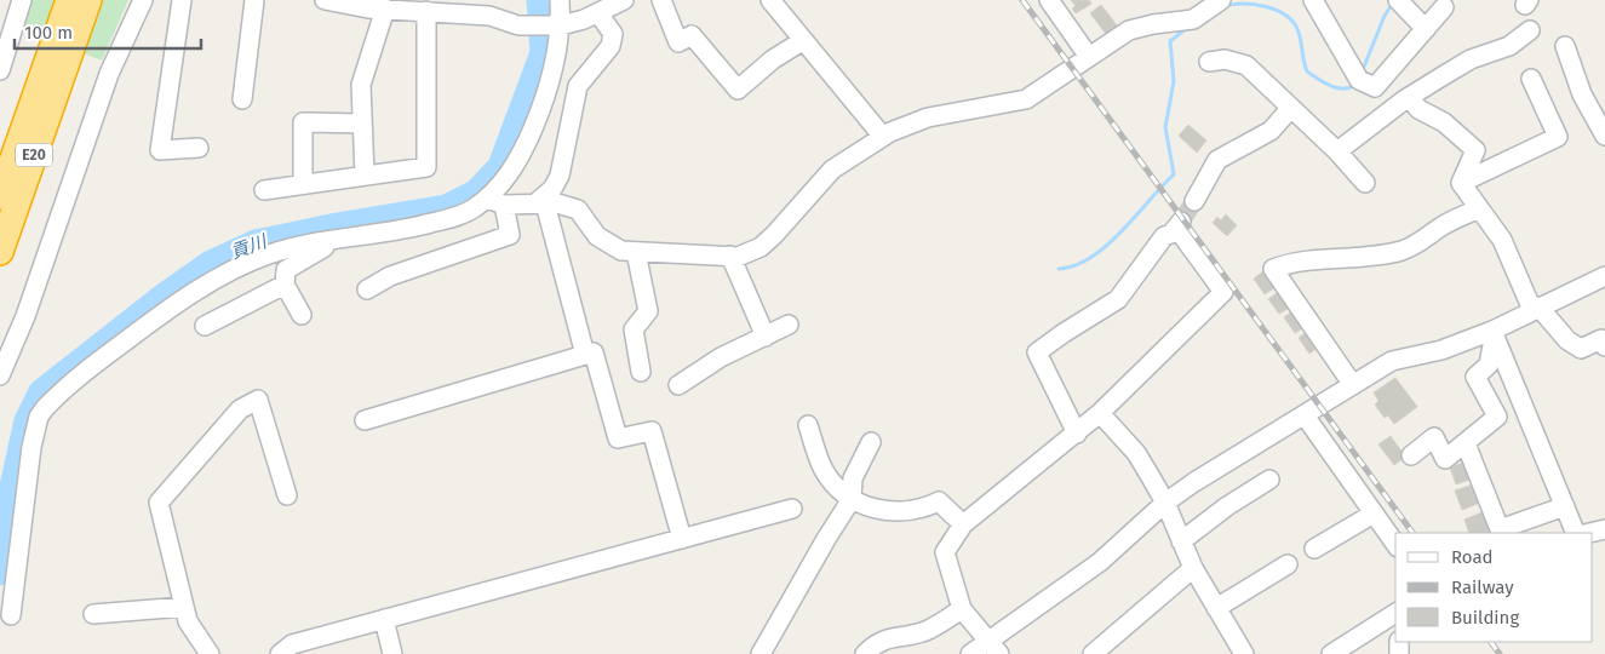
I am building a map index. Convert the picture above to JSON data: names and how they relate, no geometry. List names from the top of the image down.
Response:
{
  "streets": {
    "highway": ["E20"]
  },
  "water": ["貢川"],
  "legend": ["Road", "Railway", "Building"],
  "scale_bar": "100 m"
}
